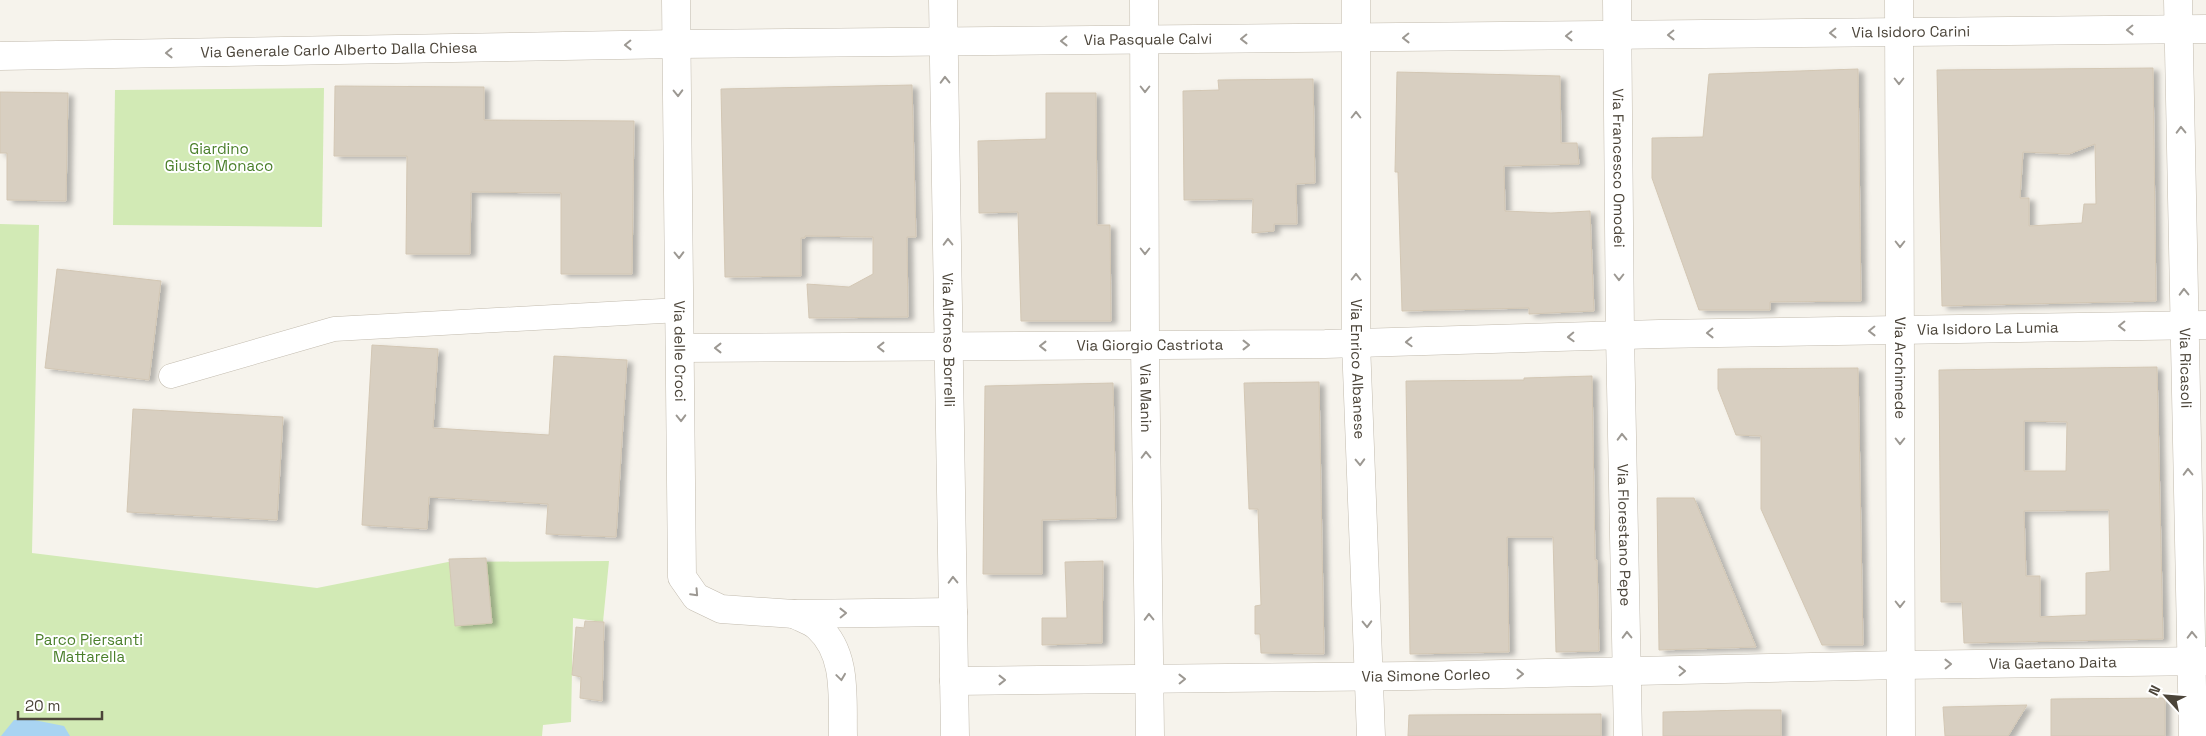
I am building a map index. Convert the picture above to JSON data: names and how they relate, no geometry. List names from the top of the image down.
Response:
{
  "streets": {
    "street": [
      "Via Isidoro Carini",
      "Via Pasquale Calvi",
      "Via Generale Carlo Alberto Dalla Chiesa",
      "Via Francesco Omodei",
      "Via Isidoro La Lumia",
      "Via Alfonso Borrelli",
      "Via Giorgio Castriota",
      "Via delle Croci",
      "Via Enrico Albanese",
      "Via Archimede",
      "Via Ricasoli",
      "Via Manin",
      "Via Florestano Pepe",
      "Via Gaetano Daita",
      "Via Simone Corleo"
    ]
  },
  "crossings": [
    ["Via Isidoro Carini", "Via Pasquale Calvi"],
    ["Via Isidoro Carini", "Via Francesco Omodei"],
    ["Via Isidoro Carini", "Via Archimede"],
    ["Via Isidoro Carini", "Via Ricasoli"],
    ["Via Pasquale Calvi", "Via Generale Carlo Alberto Dalla Chiesa"],
    ["Via Pasquale Calvi", "Via Francesco Omodei"],
    ["Via Pasquale Calvi", "Via Alfonso Borrelli"],
    ["Via Pasquale Calvi", "Via delle Croci"],
    ["Via Pasquale Calvi", "Via Enrico Albanese"],
    ["Via Pasquale Calvi", "Via Manin"],
    ["Via Generale Carlo Alberto Dalla Chiesa", "Via delle Croci"],
    ["Via Francesco Omodei", "Via Isidoro La Lumia"],
    ["Via Francesco Omodei", "Via Giorgio Castriota"],
    ["Via Francesco Omodei", "Via Florestano Pepe"],
    ["Via Isidoro La Lumia", "Via Giorgio Castriota"],
    ["Via Isidoro La Lumia", "Via Archimede"],
    ["Via Isidoro La Lumia", "Via Ricasoli"],
    ["Via Isidoro La Lumia", "Via Florestano Pepe"],
    ["Via Alfonso Borrelli", "Via Giorgio Castriota"],
    ["Via Alfonso Borrelli", "Via delle Croci"],
    ["Via Alfonso Borrelli", "Via Simone Corleo"],
    ["Via Giorgio Castriota", "Via delle Croci"],
    ["Via Giorgio Castriota", "Via Enrico Albanese"],
    ["Via Giorgio Castriota", "Via Manin"],
    ["Via Giorgio Castriota", "Via Florestano Pepe"],
    ["Via Enrico Albanese", "Via Simone Corleo"],
    ["Via Archimede", "Via Gaetano Daita"],
    ["Via Archimede", "Via Simone Corleo"],
    ["Via Ricasoli", "Via Gaetano Daita"],
    ["Via Manin", "Via Simone Corleo"],
    ["Via Florestano Pepe", "Via Simone Corleo"],
    ["Via Gaetano Daita", "Via Simone Corleo"]
  ],
  "one_way": [
    "Via Isidoro Carini",
    "Via Pasquale Calvi",
    "Via Generale Carlo Alberto Dalla Chiesa",
    "Via Francesco Omodei",
    "Via Isidoro La Lumia",
    "Via Alfonso Borrelli",
    "Via Archimede",
    "Via Ricasoli",
    "Via Florestano Pepe",
    "Via Gaetano Daita",
    "Via Simone Corleo"
  ],
  "parks": ["Giardino Giusto Monaco", "Parco Piersanti Mattarella"],
  "scale_bar": "20 m",
  "north": "top left"
}
